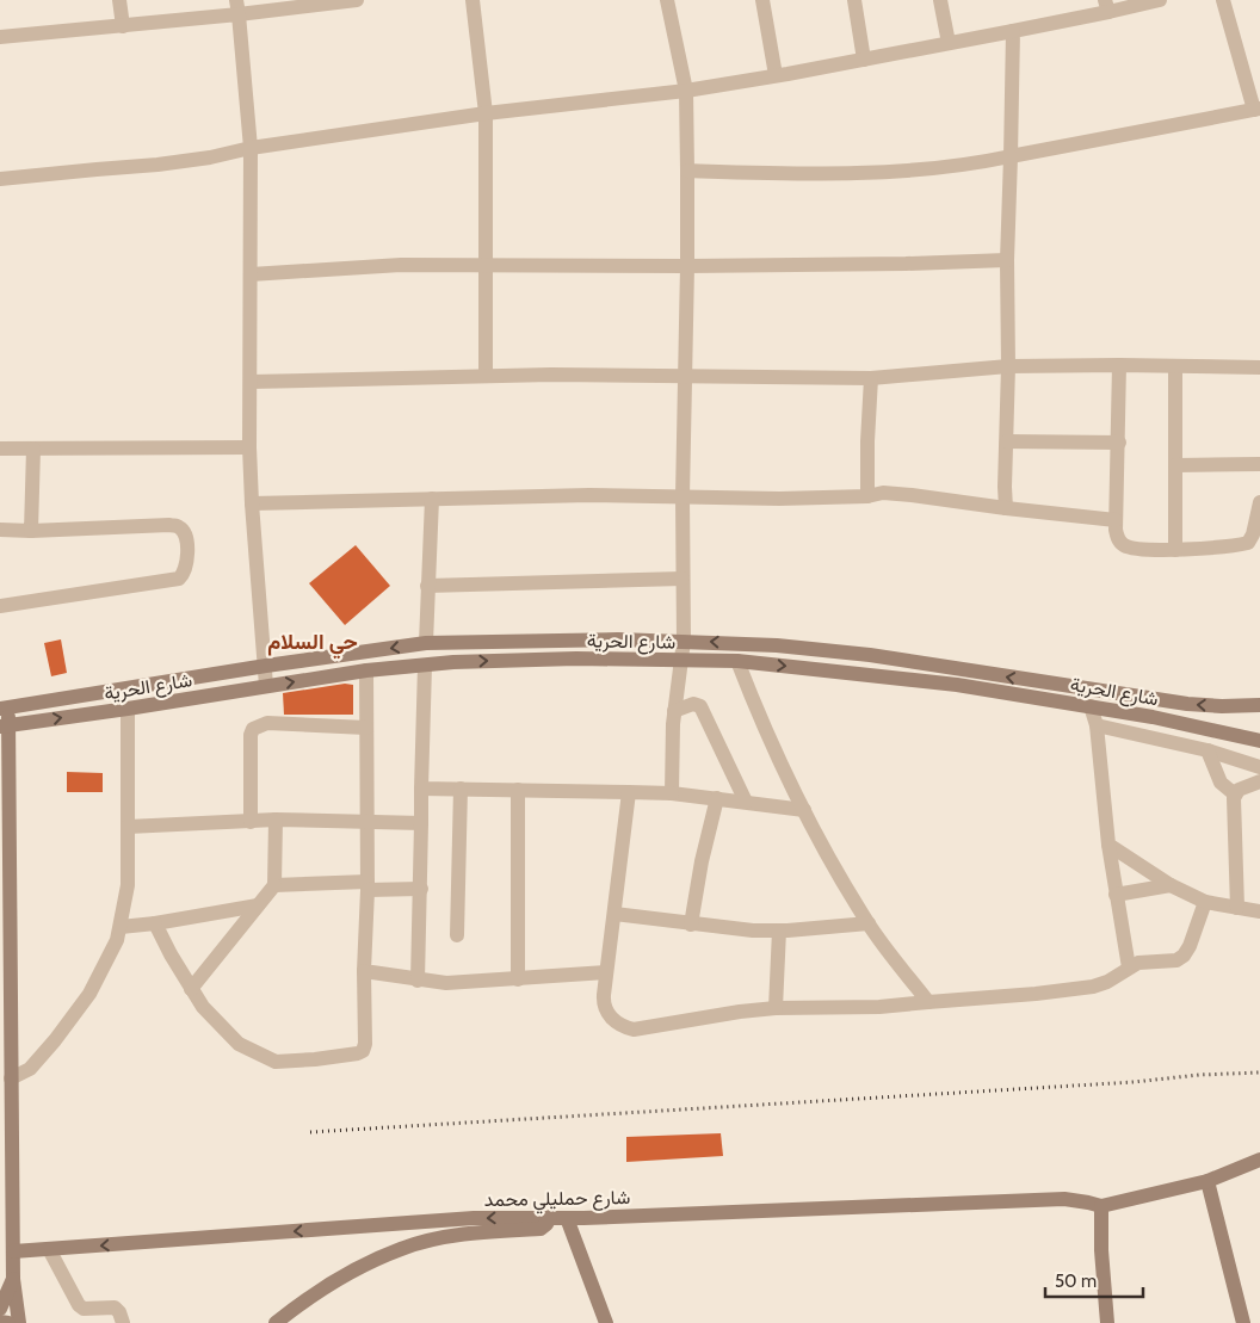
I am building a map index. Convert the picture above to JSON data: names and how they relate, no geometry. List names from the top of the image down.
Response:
{
  "streets": {
    "main road": ["شارع الحرية", "شارع حمليلي محمد"]
  },
  "districts": ["حي السلام"],
  "scale_bar": "50 m"
}
